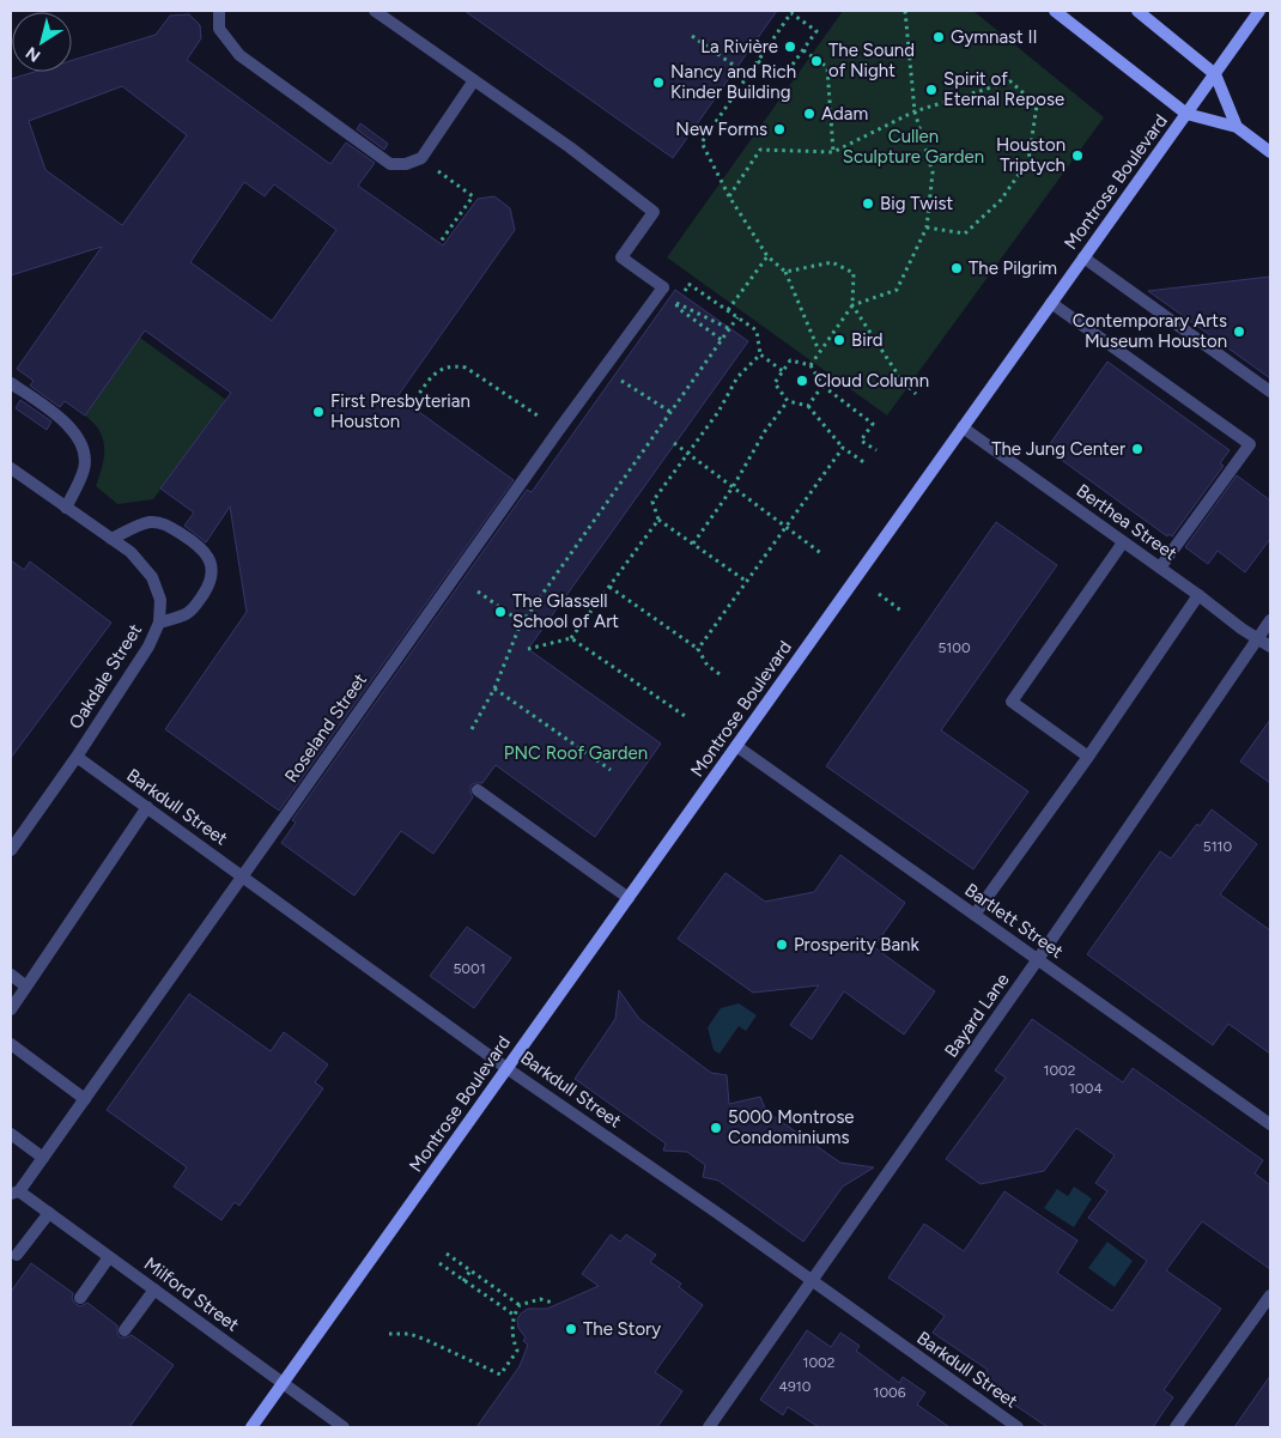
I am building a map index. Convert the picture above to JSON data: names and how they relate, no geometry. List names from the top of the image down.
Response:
{
  "streets": {
    "main road": ["Montrose Boulevard"],
    "street": [
      "Berthea Street",
      "Oakdale Street",
      "Roseland Street",
      "Barkdull Street",
      "Bartlett Street",
      "Bayard Lane",
      "Milford Street"
    ]
  },
  "crossings": [
    ["Montrose Boulevard", "Berthea Street"],
    ["Montrose Boulevard", "Barkdull Street"],
    ["Montrose Boulevard", "Bartlett Street"],
    ["Montrose Boulevard", "Milford Street"],
    ["Berthea Street", "Bayard Lane"],
    ["Oakdale Street", "Barkdull Street"],
    ["Roseland Street", "Barkdull Street"],
    ["Roseland Street", "Milford Street"],
    ["Barkdull Street", "Bayard Lane"],
    ["Bartlett Street", "Bayard Lane"]
  ],
  "parks": ["Cullen Sculpture Garden", "PNC Roof Garden"],
  "places": [
    "Gymnast II",
    "La Rivière",
    "The Sound of Night",
    "Nancy and Rich Kinder Building",
    "Spirit of Eternal Repose",
    "Adam",
    "New Forms",
    "Houston Triptych",
    "Big Twist",
    "The Pilgrim",
    "Contemporary Arts Museum Houston",
    "Bird",
    "Cloud Column",
    "First Presbyterian Houston",
    "The Jung Center",
    "The Glassell School of Art",
    "Prosperity Bank",
    "5000 Montrose Condominiums",
    "The Story"
  ],
  "house_numbers": [
    "5100",
    "5110",
    "5001",
    "1002",
    "1004",
    "1002",
    "4910",
    "1006"
  ],
  "north": "bottom left"
}
